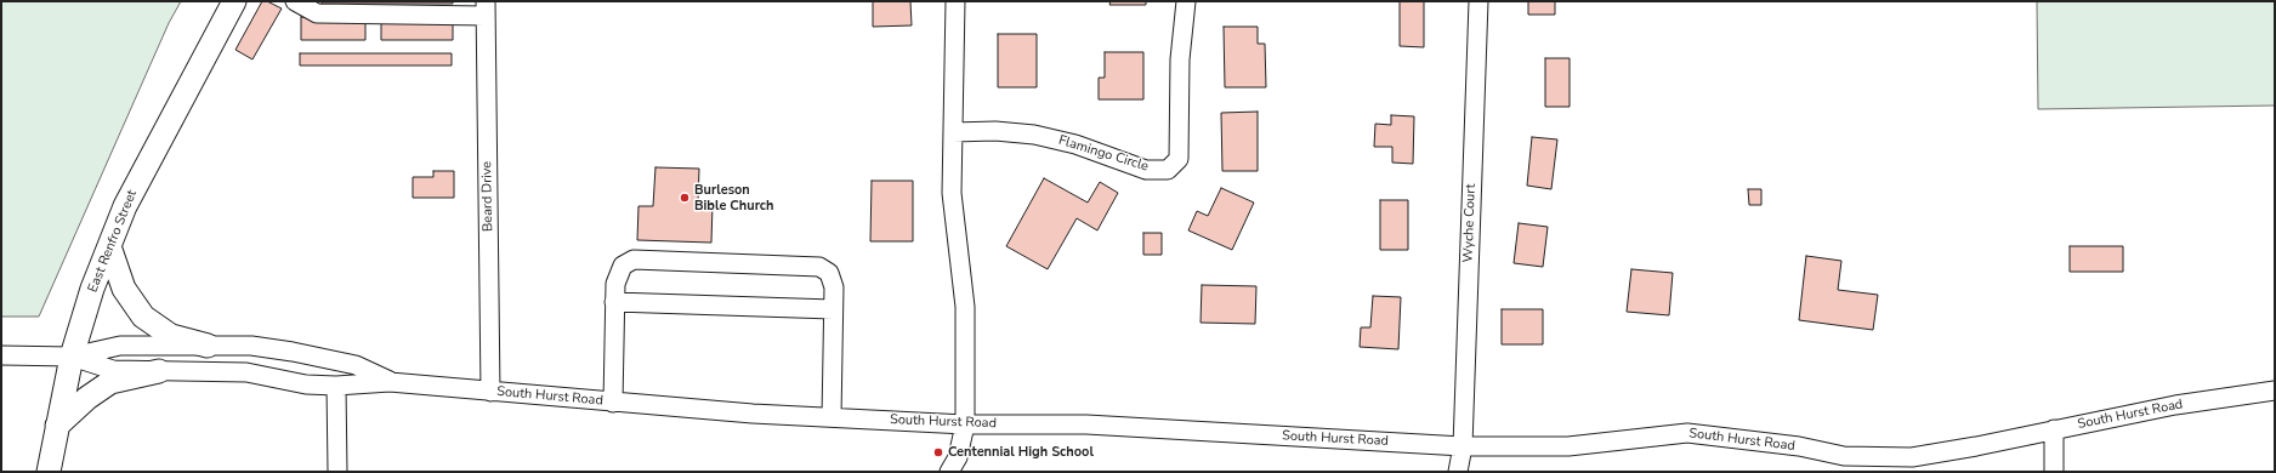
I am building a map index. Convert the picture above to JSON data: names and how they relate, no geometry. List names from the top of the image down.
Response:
{
  "streets": {
    "main road": ["East Renfro Street"],
    "street": [
      "Flamingo Circle",
      "Beard Drive",
      "Wyche Court",
      "South Hurst Road"
    ]
  },
  "crossings": [
    ["Beard Drive", "South Hurst Road"],
    ["Wyche Court", "South Hurst Road"],
    ["East Renfro Street", "South Hurst Road"]
  ],
  "places": ["Burleson Bible Church", "Centennial High School"]
}
